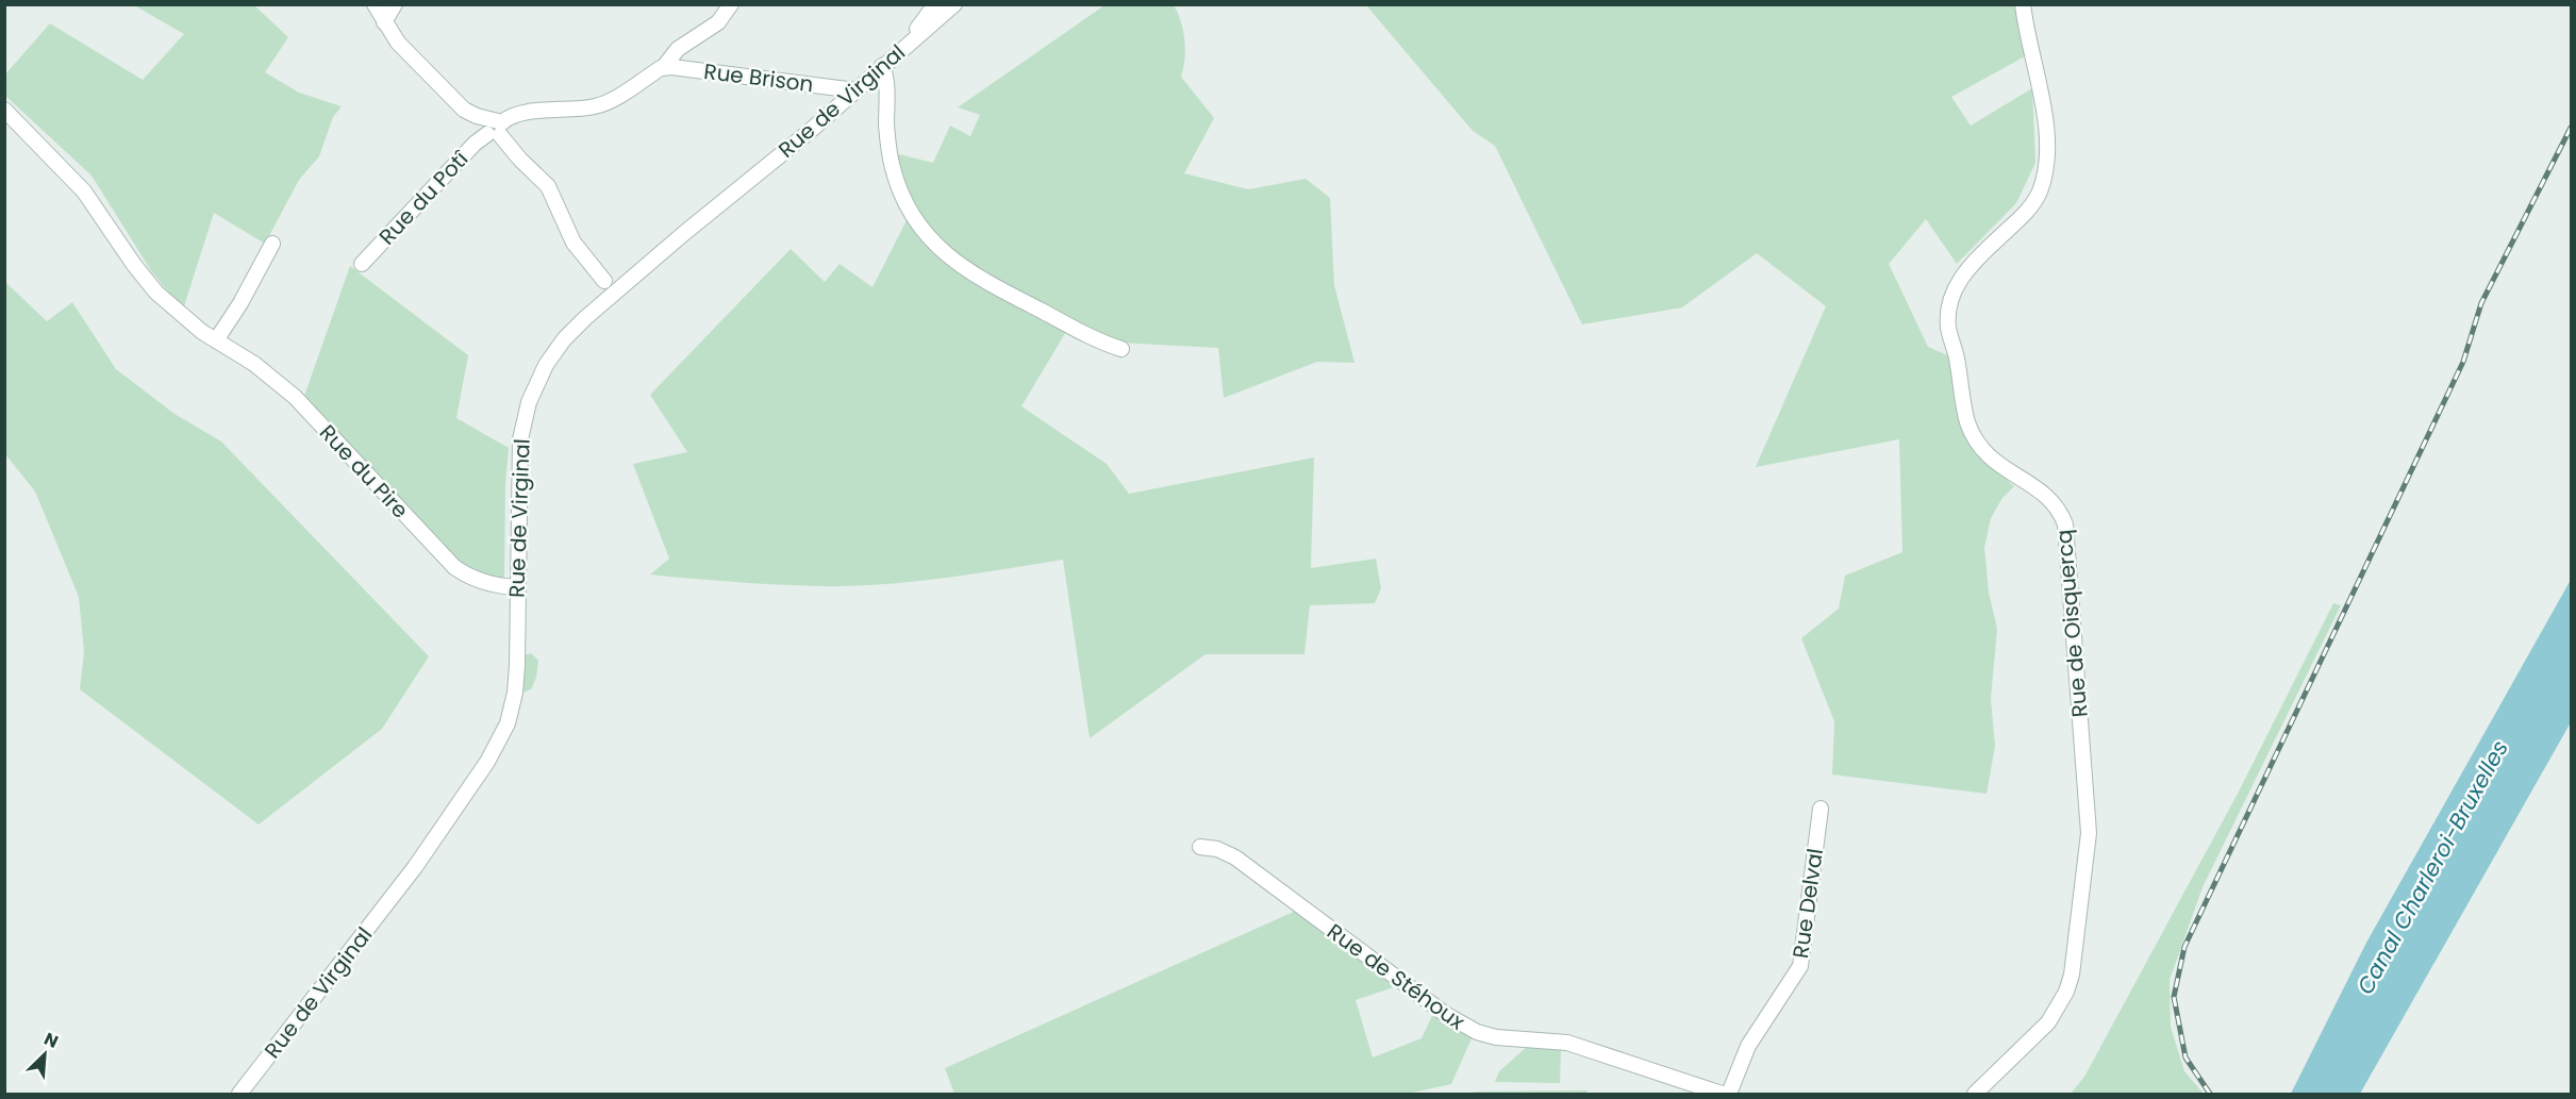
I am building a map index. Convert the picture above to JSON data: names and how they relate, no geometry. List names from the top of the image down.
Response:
{
  "streets": {
    "street": [
      "Rue Brison",
      "Rue de Virginal",
      "Rue du Potî",
      "Rue du Pire",
      "Rue de Oisquercq",
      "Rue Delval",
      "Rue de Stéhoux"
    ]
  },
  "crossings": [
    ["Rue Brison", "Rue de Virginal"],
    ["Rue Brison", "Rue du Potî"],
    ["Rue de Virginal", "Rue du Pire"]
  ],
  "water": ["Canal Charleroi-Bruxelles"],
  "north": "top right"
}
